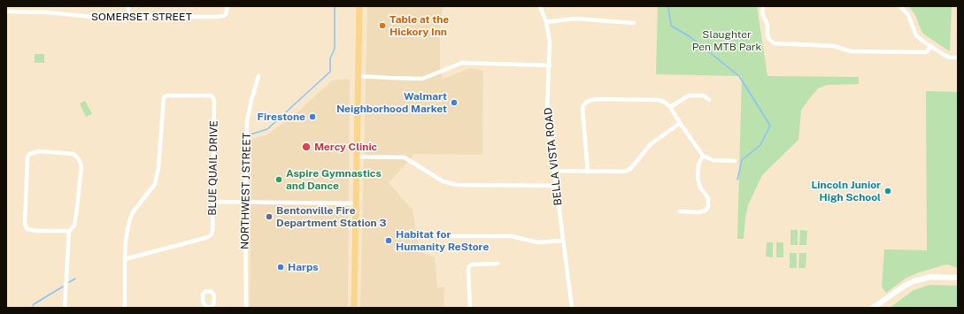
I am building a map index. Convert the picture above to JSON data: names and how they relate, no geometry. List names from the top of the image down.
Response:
{
  "streets": {
    "street": [
      "SOMERSET STREET",
      "BELLA VISTA ROAD",
      "BLUE QUAIL DRIVE",
      "NORTHWEST J STREET"
    ]
  },
  "parks": ["Slaughter Pen MTB Park"],
  "places": [
    "Table at the Hickory Inn",
    "Walmart Neighborhood Market",
    "Firestone",
    "Mercy Clinic",
    "Aspire Gymnastics and Dance",
    "Lincoln Junior High School",
    "Bentonville Fire Department Station 3",
    "Habitat for Humanity ReStore",
    "Harps"
  ]
}
